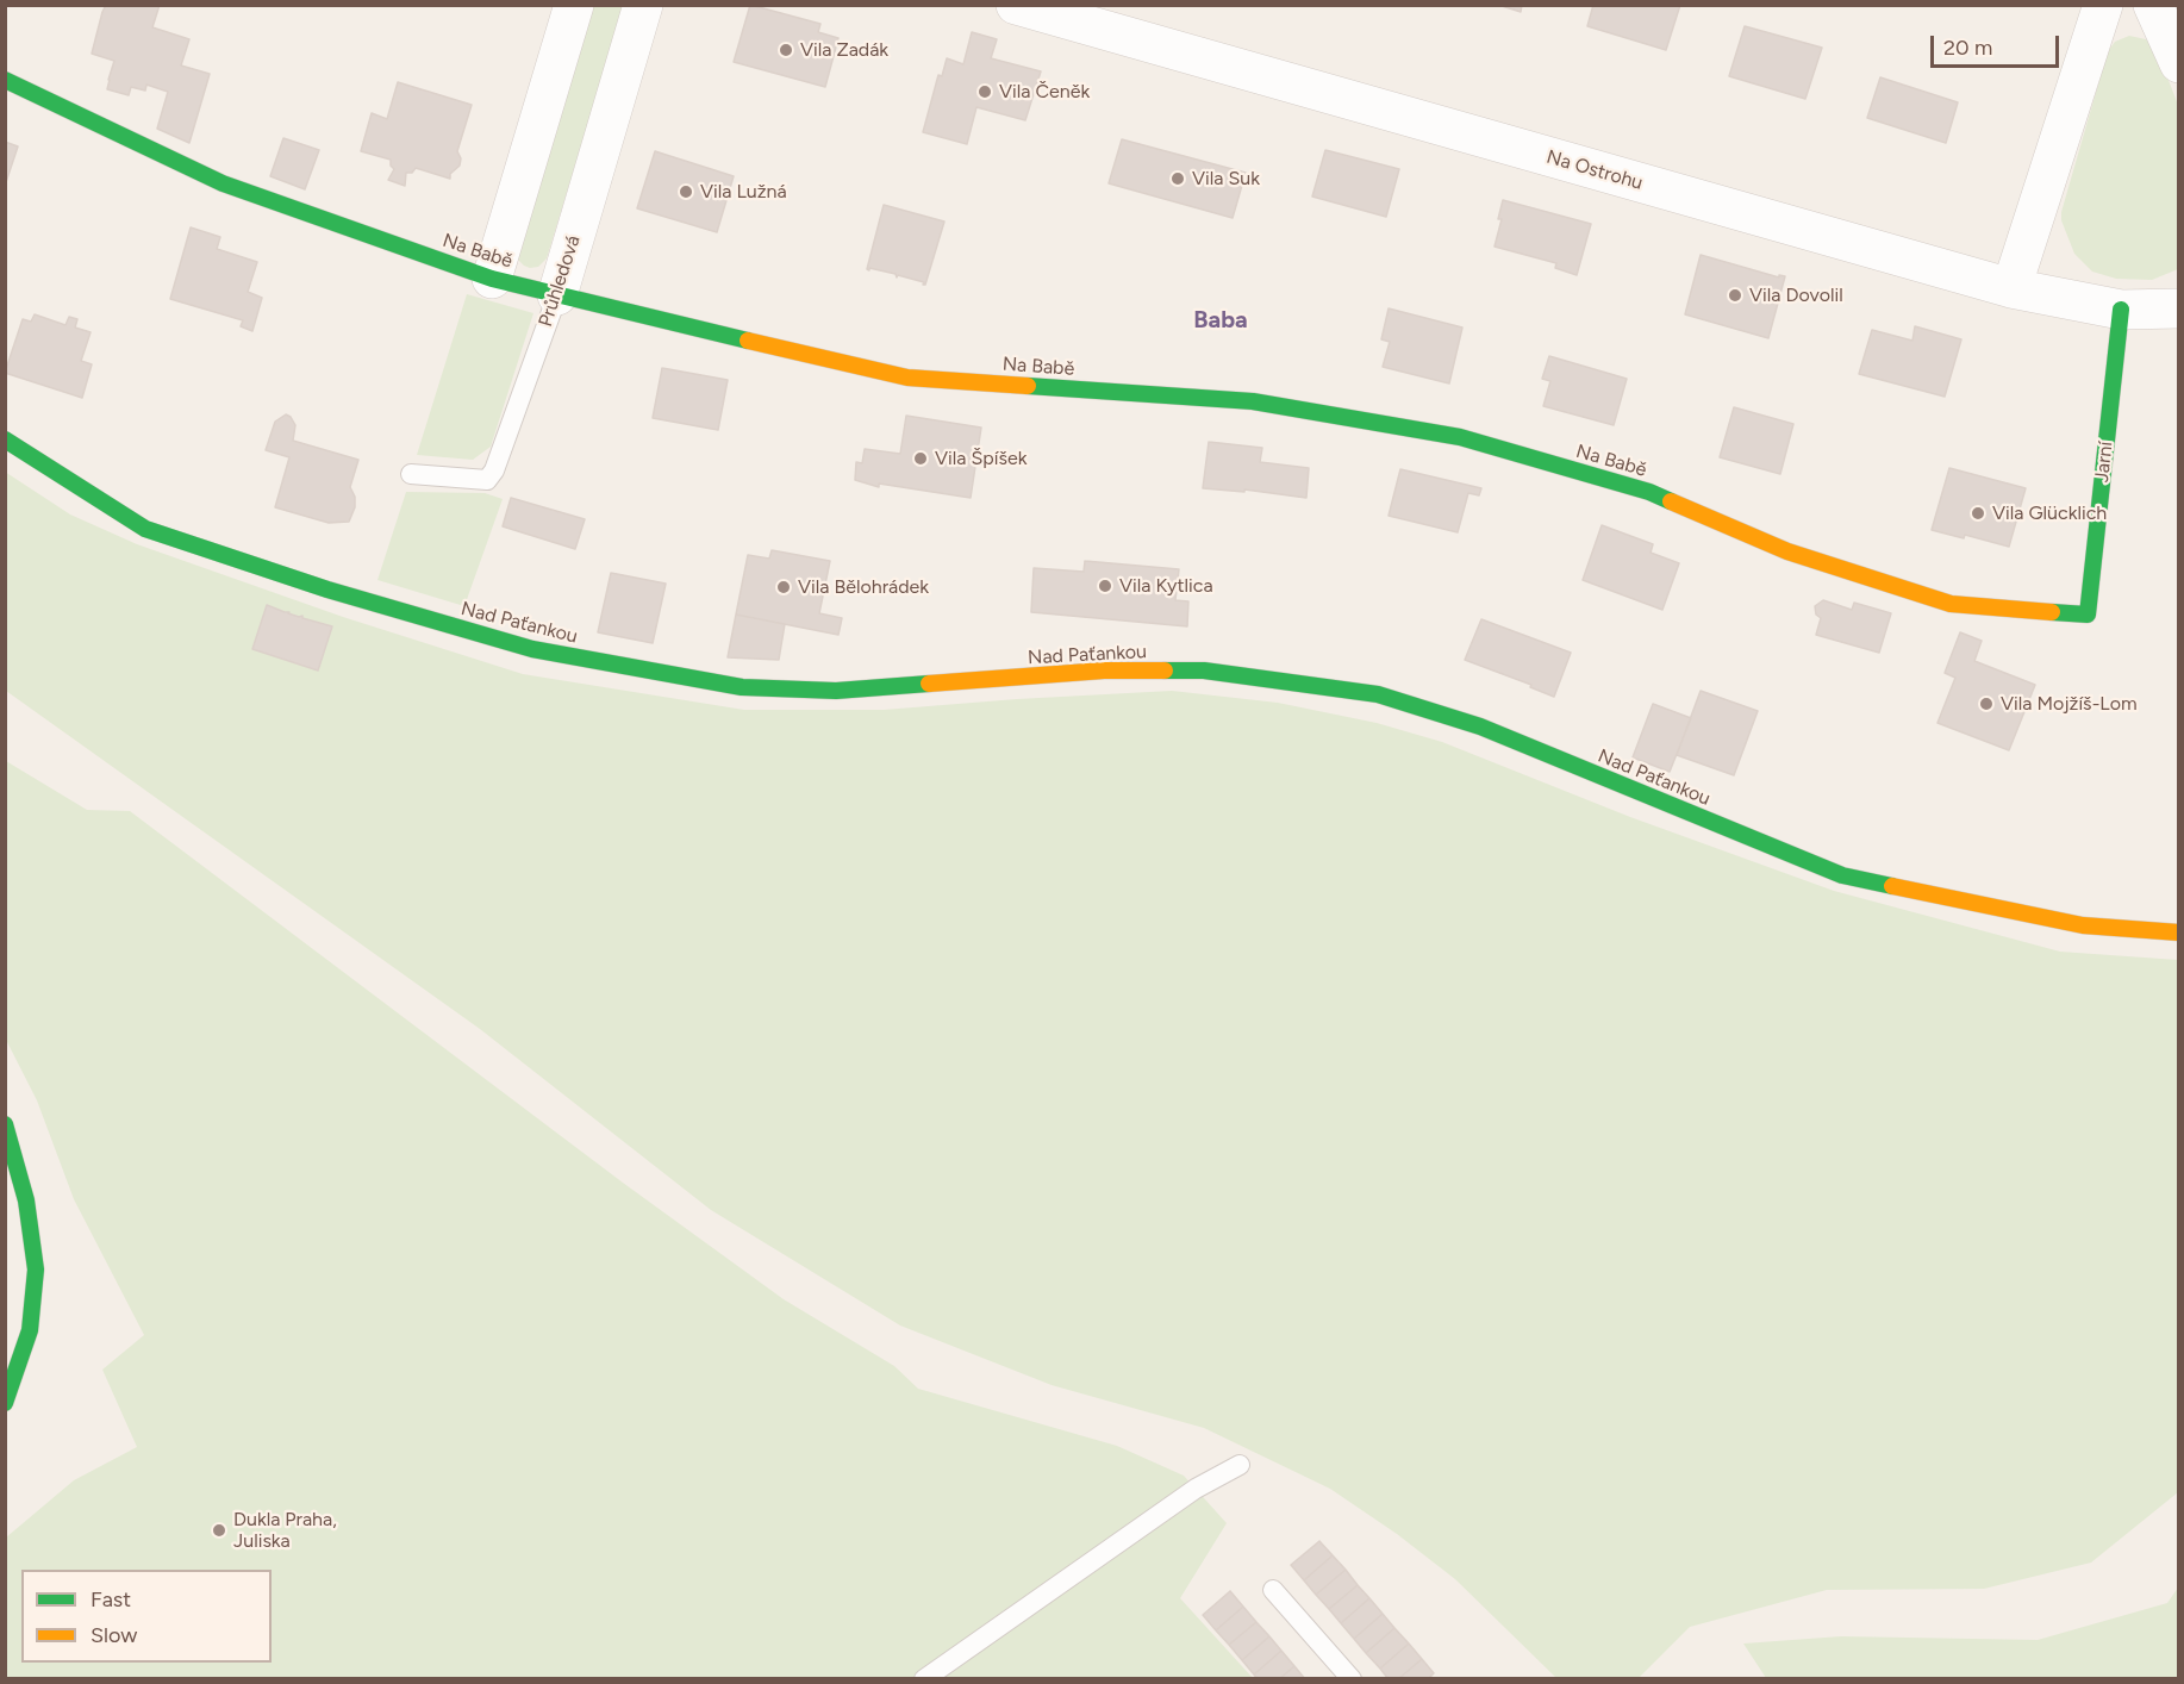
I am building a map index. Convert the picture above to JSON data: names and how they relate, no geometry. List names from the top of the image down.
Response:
{
  "streets": {
    "street": [
      "Na Ostrohu",
      "Na Babě",
      "Průhledová",
      "Jarní",
      "Nad Paťankou"
    ]
  },
  "crossings": [
    ["Na Ostrohu", "Jarní"],
    ["Na Babě", "Průhledová"],
    ["Na Babě", "Jarní"]
  ],
  "districts": ["Baba"],
  "places": [
    "Vila Zadák",
    "Vila Čeněk",
    "Vila Suk",
    "Vila Lužná",
    "Vila Dovolil",
    "Vila Špíšek",
    "Vila Glücklich",
    "Vila Kytlica",
    "Vila Bělohrádek",
    "Vila Mojžíš-Lom",
    "Dukla Praha, Juliska"
  ],
  "legend": ["Fast", "Slow"],
  "scale_bar": "20 m"
}
